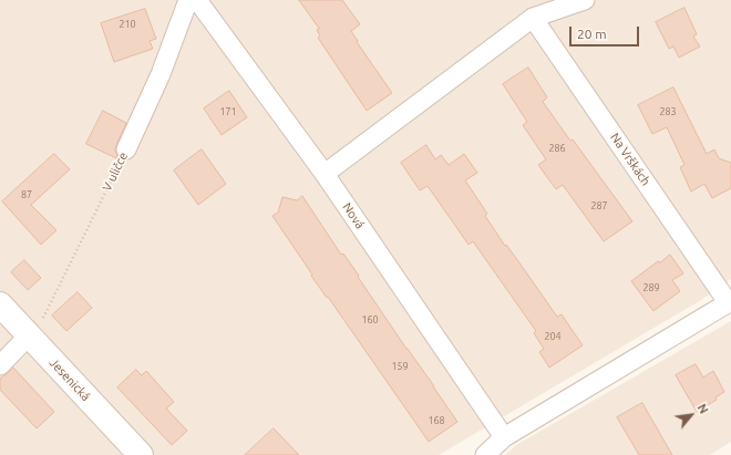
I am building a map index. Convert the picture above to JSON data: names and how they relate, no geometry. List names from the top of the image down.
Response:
{
  "streets": {
    "main road": ["Jesenická"],
    "street": ["Na Vrškách", "V uličce", "Nová"]
  },
  "crossings": [
    ["Na Vrškách", "Nová"],
    ["V uličce", "Jesenická"]
  ],
  "house_numbers": [
    "210",
    "171",
    "283",
    "286",
    "87",
    "287",
    "289",
    "160",
    "204",
    "159",
    "168"
  ],
  "scale_bar": "20 m",
  "north": "top right"
}
